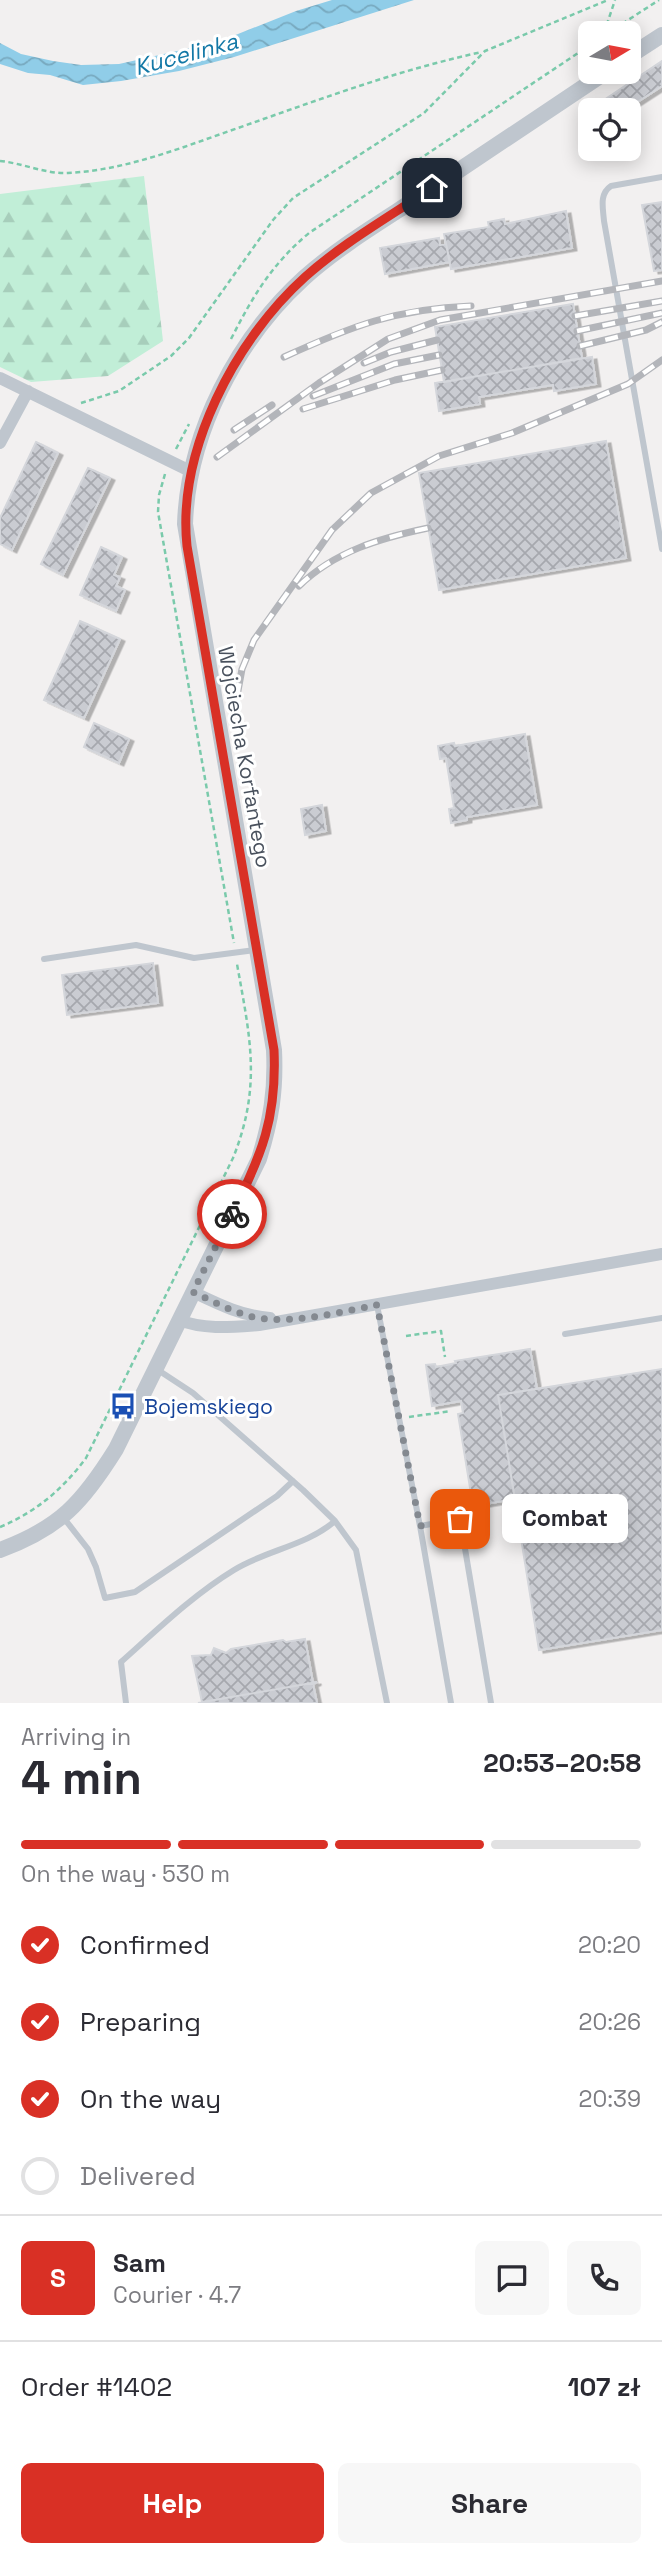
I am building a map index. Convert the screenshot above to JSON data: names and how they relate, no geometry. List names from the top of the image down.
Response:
{
  "streets": {
    "street": ["Wojciecha Korfantego"]
  },
  "water": ["Kucelinka"],
  "places": {
    "bus stop": ["Bojemskiego"],
    "other": ["Combat"]
  },
  "north": "right",
  "page": {
    "bubble": "Combat",
    "heading": ["4 min", "Arriving in", "20:53–20:58"],
    "panel": [
      "Sam",
      "Courier · 4.7",
      "Order #1402",
      "107 zł"
    ],
    "bar": "On the way · 530 m",
    "list": [
      ["Confirmed", "20:20"],
      ["Preparing", "20:26"],
      ["On the way", "20:39"],
      "Delivered"
    ],
    "round": "S",
    "buttons": ["Help", "Share"]
  }
}
